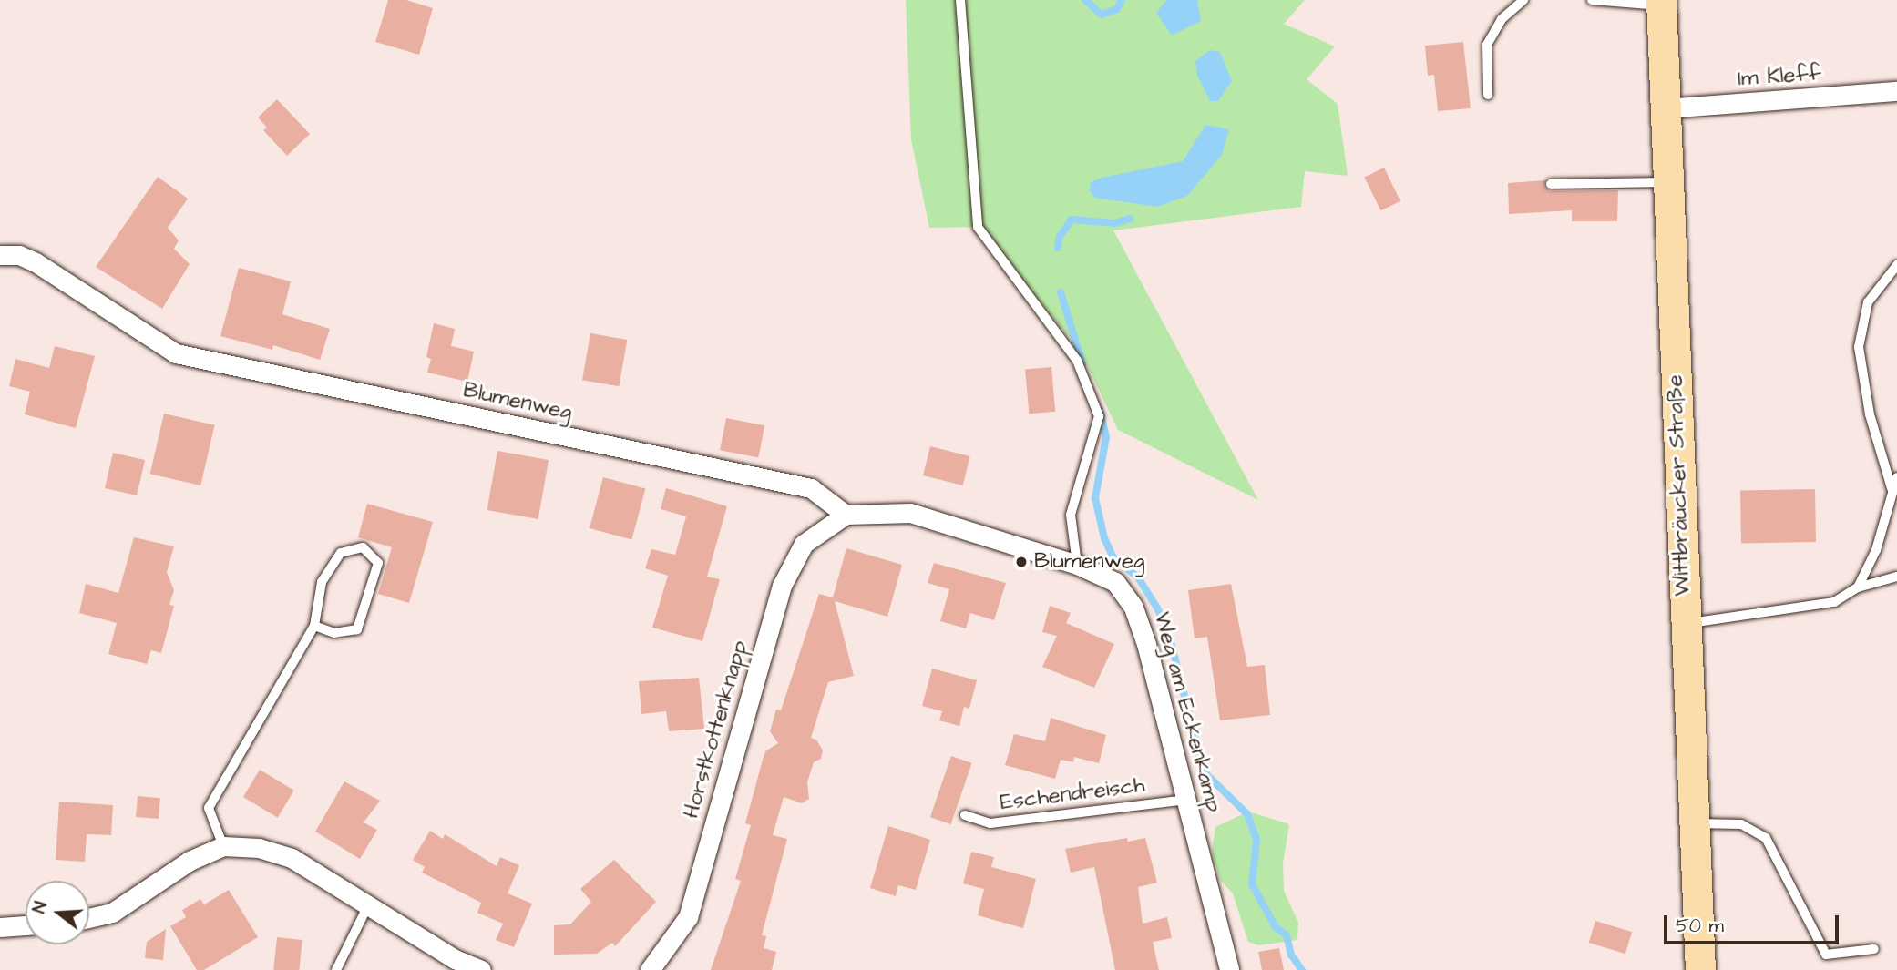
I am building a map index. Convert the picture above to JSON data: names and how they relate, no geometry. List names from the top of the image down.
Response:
{
  "streets": {
    "main road": ["Wittbräucker Straße"],
    "street": [
      "Im Kleff",
      "Blumenweg",
      "Weg am Eckenkamp",
      "Horstkottenknapp"
    ],
    "lane": ["Eschendreisch"]
  },
  "crossings": [
    ["Im Kleff", "Wittbräucker Straße"],
    ["Blumenweg", "Horstkottenknapp"],
    ["Weg am Eckenkamp", "Eschendreisch"]
  ],
  "places": ["Blumenweg"],
  "scale_bar": "50 m",
  "north": "left"
}
